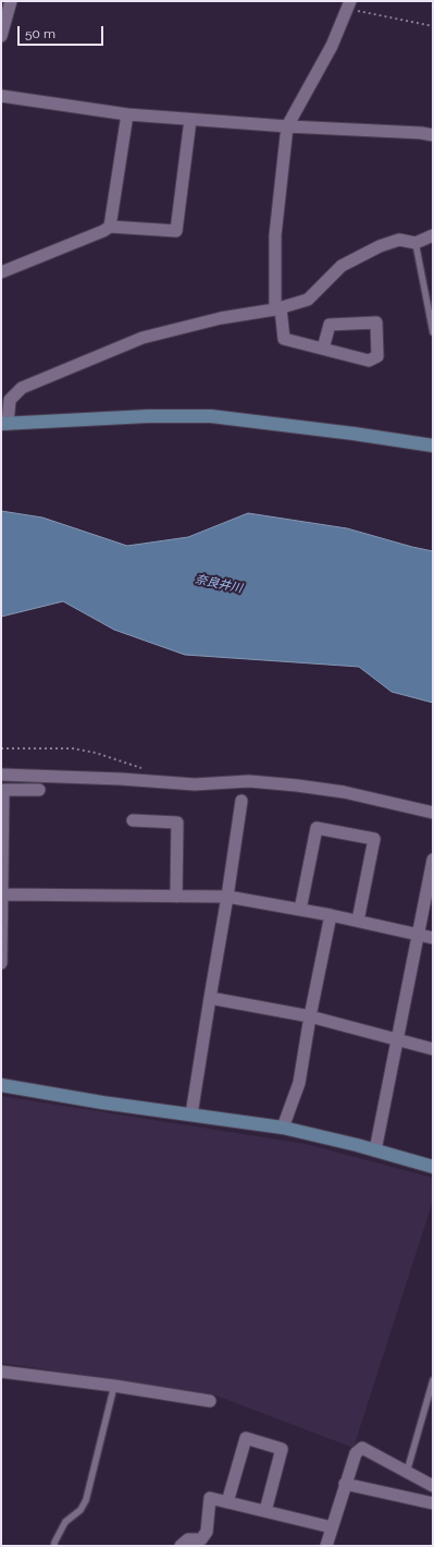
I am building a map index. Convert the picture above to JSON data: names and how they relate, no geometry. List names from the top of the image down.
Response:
{
  "water": ["奈良井川"],
  "scale_bar": "50 m"
}
